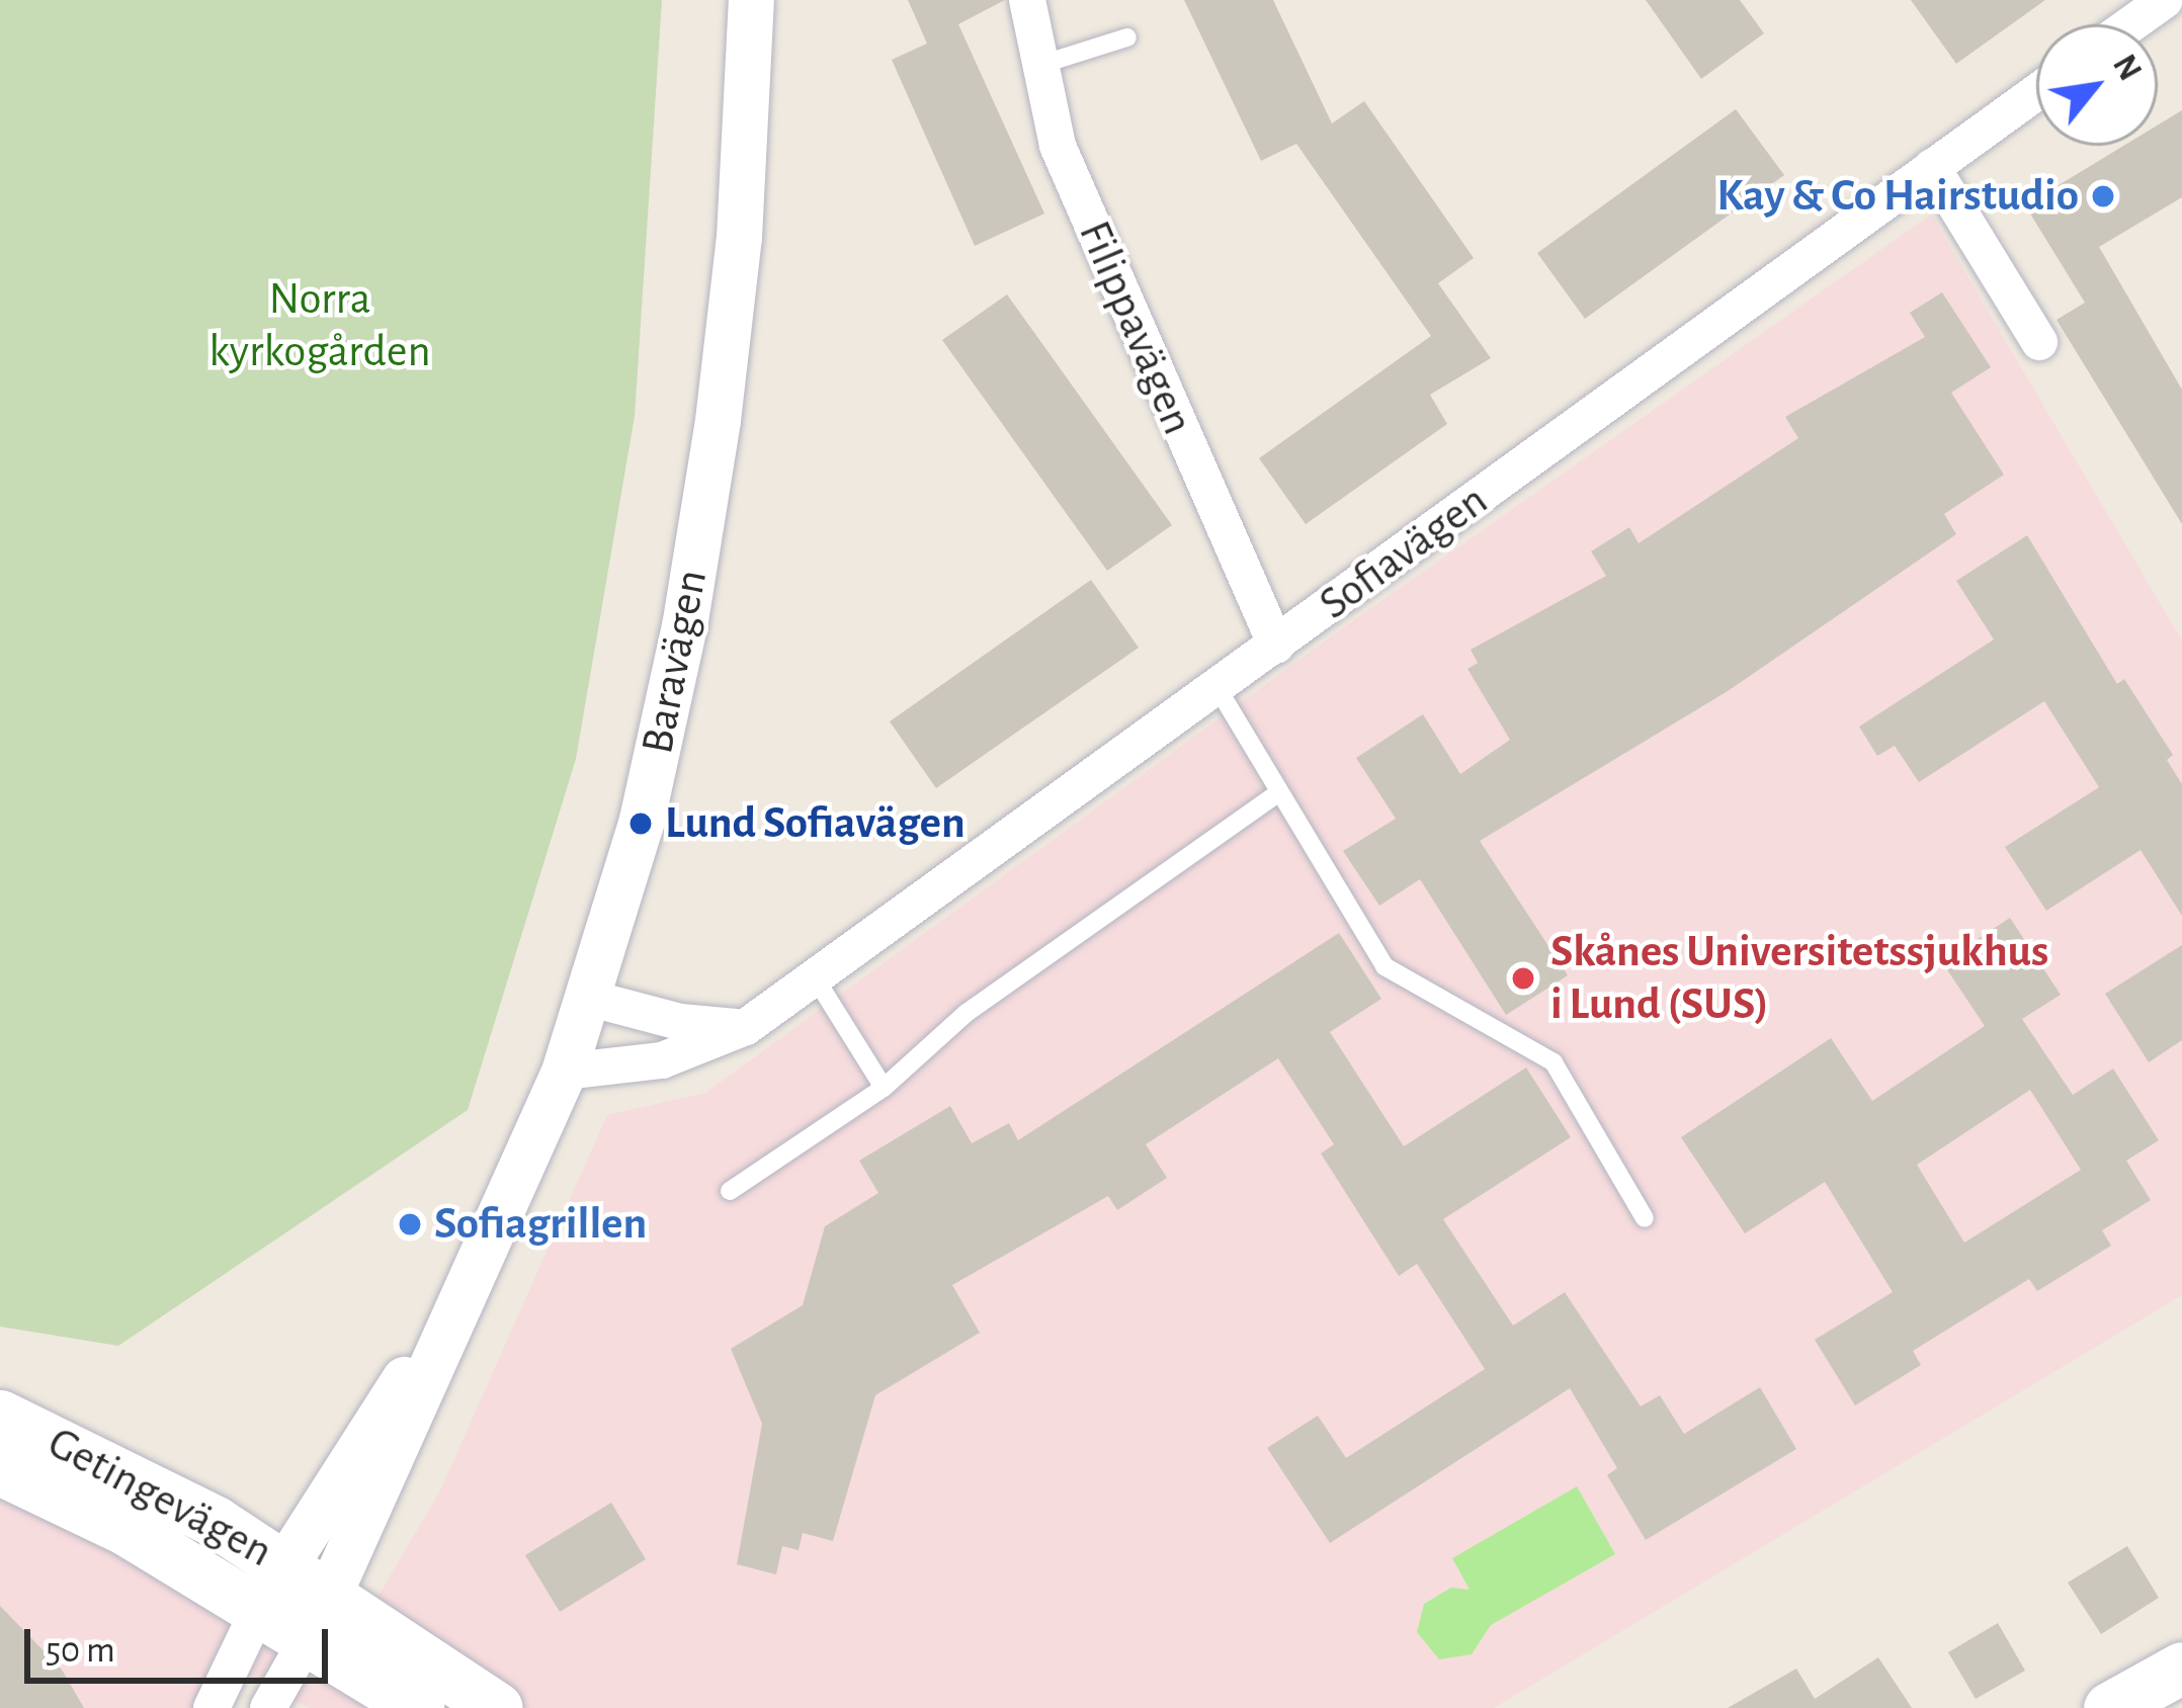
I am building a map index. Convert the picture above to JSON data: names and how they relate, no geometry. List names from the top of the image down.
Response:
{
  "streets": {
    "main road": ["Getingevägen"],
    "street": ["Filippavägen", "Sofiavägen", "Baravägen"]
  },
  "crossings": [
    ["Filippavägen", "Sofiavägen"],
    ["Sofiavägen", "Baravägen"],
    ["Baravägen", "Getingevägen"]
  ],
  "parks": ["Norra kyrkogården"],
  "places": [
    "Kay & Co Hairstudio",
    "Lund Sofiavägen",
    "Skånes Universitetssjukhus i Lund (SUS)",
    "Sofiagrillen"
  ],
  "scale_bar": "50 m",
  "north": "top right"
}
